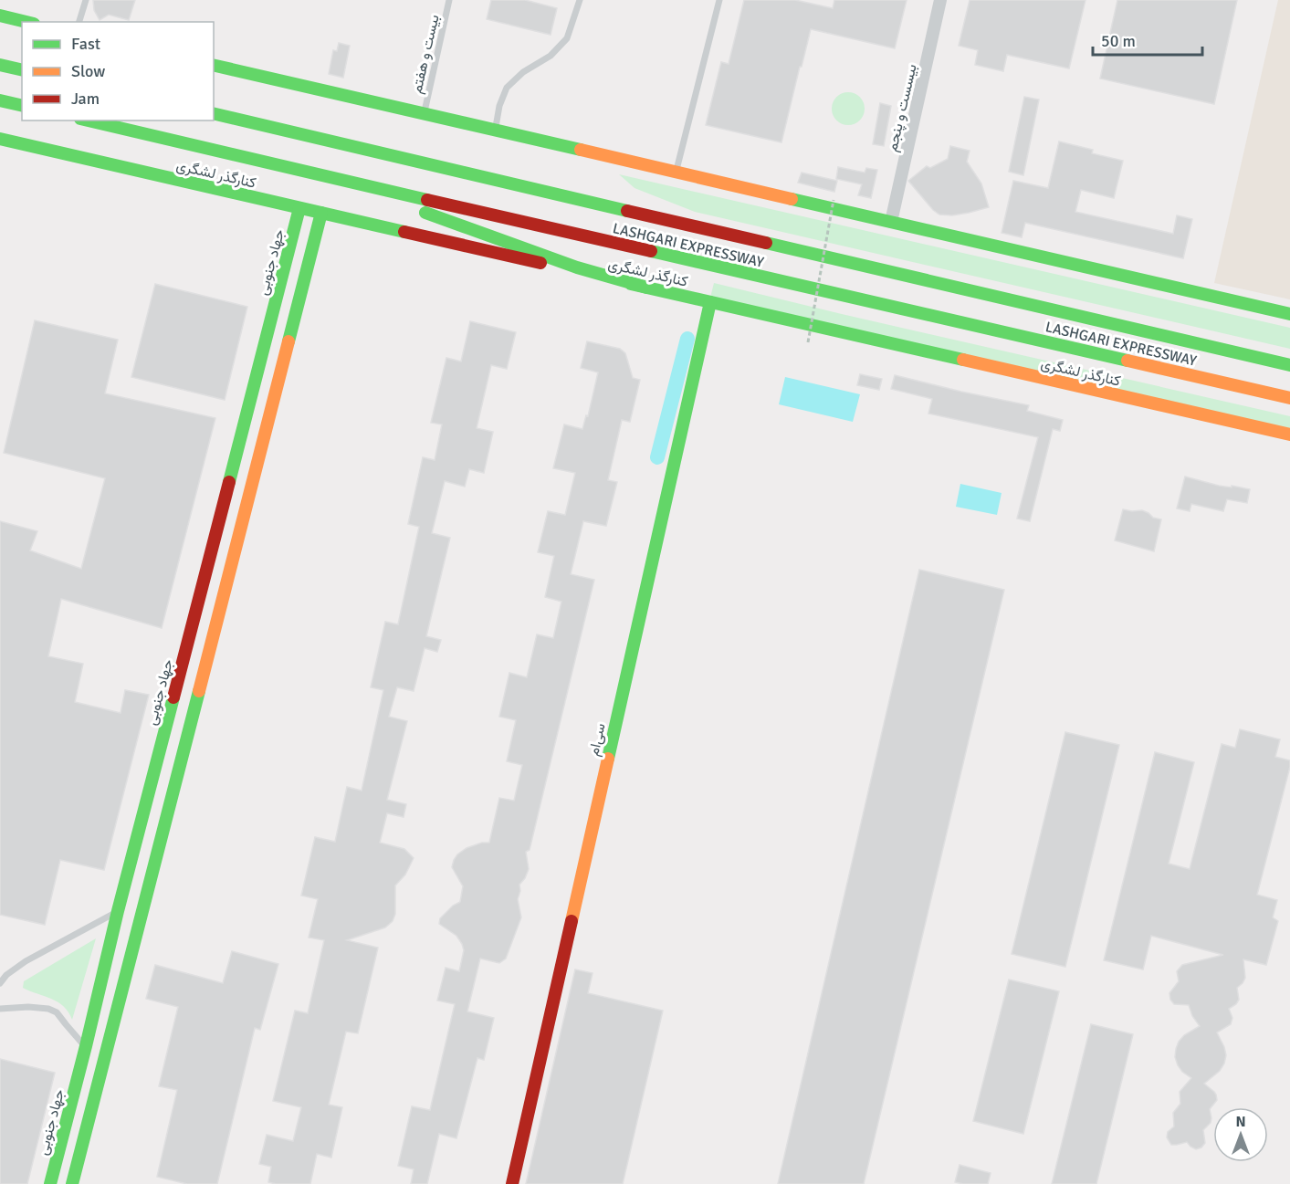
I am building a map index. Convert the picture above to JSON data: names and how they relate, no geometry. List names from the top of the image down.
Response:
{
  "streets": {
    "main road": [
      "کنارگذر لشگری",
      "LASHGARI EXPRESSWAY",
      "جهاد جنوبی",
      "سی‌ام"
    ],
    "street": ["بیسست و پنجم"],
    "lane": ["بیست و هفتم"]
  },
  "crossings": [
    ["کنارگذر لشگری", "جهاد جنوبی"],
    ["کنارگذر لشگری", "سی‌ام"]
  ],
  "legend": ["Fast", "Slow", "Jam"],
  "scale_bar": "50 m",
  "north": "top"
}
